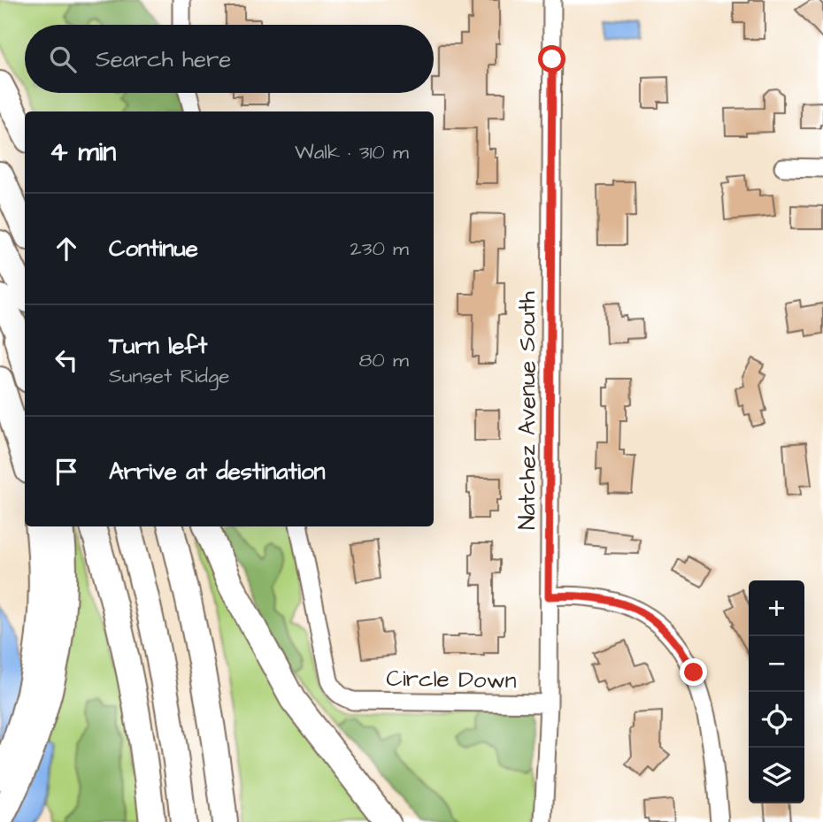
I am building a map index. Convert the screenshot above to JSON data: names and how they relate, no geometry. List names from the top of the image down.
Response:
{
  "streets": {
    "street": ["Natchez Avenue South", "Circle Down"]
  },
  "crossings": [
    ["Natchez Avenue South", "Circle Down"]
  ],
  "page": {
    "search": "Search here",
    "heading": ["4 min", "Walk · 310 m"],
    "list": [
      ["Continue", "230 m"],
      ["Turn left", "Sunset Ridge", "80 m"],
      "Arrive at destination"
    ],
    "map_buttons": ["+", "−"]
  }
}
